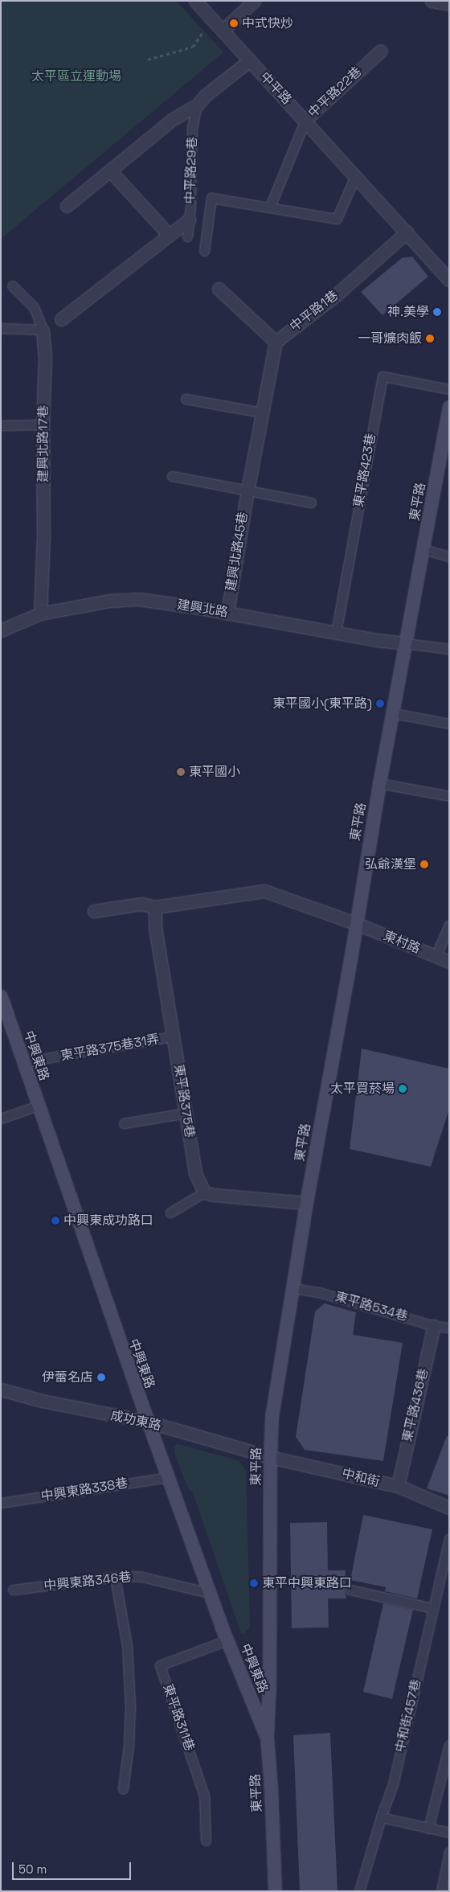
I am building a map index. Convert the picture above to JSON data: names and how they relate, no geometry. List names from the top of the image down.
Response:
{
  "streets": {
    "street": [
      "中平路",
      "中平路22巷",
      "中平路1巷",
      "建興北路17巷",
      "東平路",
      "建興北路45巷",
      "建興北路",
      "東村路",
      "中興東路",
      "東平路375巷",
      "東平路436巷",
      "成功東路",
      "中和街"
    ],
    "lane": [
      "中平路29巷",
      "東平路423巷",
      "東平路375巷31弄",
      "東平路534巷",
      "中興東路338巷",
      "中興東路346巷",
      "中和街457巷",
      "東平路311巷"
    ]
  },
  "crossings": [
    ["中平路", "中平路22巷"],
    ["中平路", "中平路1巷"],
    ["建興北路17巷", "建興北路"],
    ["東平路423巷", "建興北路"],
    ["東平路", "建興北路"],
    ["東平路", "東村路"],
    ["東平路", "中興東路"],
    ["東平路", "東平路534巷"],
    ["東平路", "成功東路"],
    ["東平路", "中和街"],
    ["建興北路45巷", "建興北路"],
    ["東平路375巷31弄", "中興東路"],
    ["東平路375巷31弄", "東平路375巷"],
    ["中興東路", "成功東路"],
    ["中興東路", "中興東路338巷"],
    ["中興東路", "中興東路346巷"],
    ["中興東路", "東平路311巷"],
    ["東平路534巷", "東平路436巷"],
    ["東平路436巷", "中和街"],
    ["成功東路", "中和街"]
  ],
  "parks": ["太平區立運動場"],
  "places": [
    "中式快炒",
    "神.美學",
    "一哥爌肉飯",
    "東平國小(東平路)",
    "東平國小",
    "弘爺漢堡",
    "太平買菸場",
    "中興東成功路口",
    "伊蕾名店",
    "東平中興東路口"
  ],
  "scale_bar": "50 m"
}
